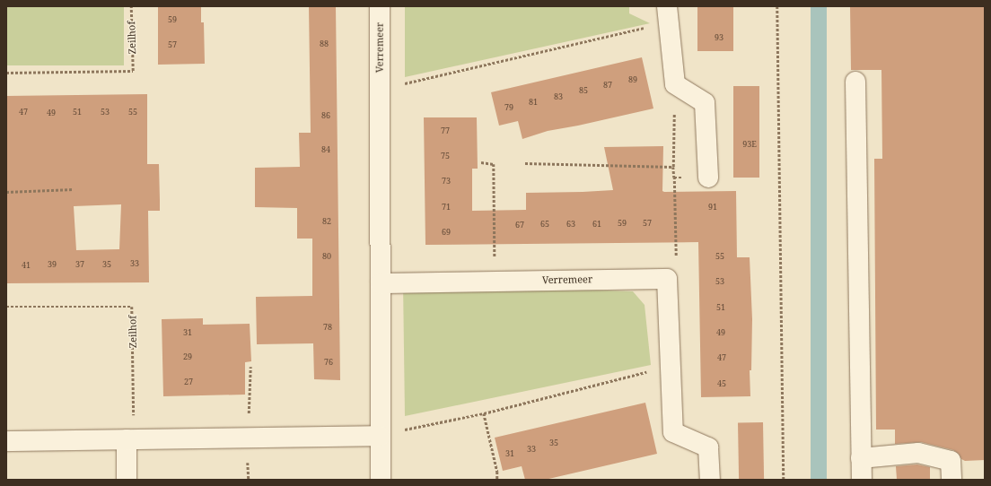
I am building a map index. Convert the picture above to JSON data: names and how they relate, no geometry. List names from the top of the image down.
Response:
{
  "streets": {
    "street": ["Verremeer"],
    "path": ["Zeilhof"]
  },
  "house_numbers": [
    "59",
    "93",
    "88",
    "57",
    "89",
    "87",
    "85",
    "83",
    "81",
    "79",
    "47",
    "51",
    "53",
    "55",
    "49",
    "86",
    "77",
    "93E",
    "84",
    "75",
    "73",
    "71",
    "91",
    "82",
    "59",
    "57",
    "65",
    "63",
    "61",
    "67",
    "69",
    "80",
    "55",
    "33",
    "39",
    "37",
    "35",
    "41",
    "53",
    "51",
    "78",
    "31",
    "49",
    "29",
    "47",
    "76",
    "27",
    "45",
    "35",
    "33",
    "31"
  ]
}
